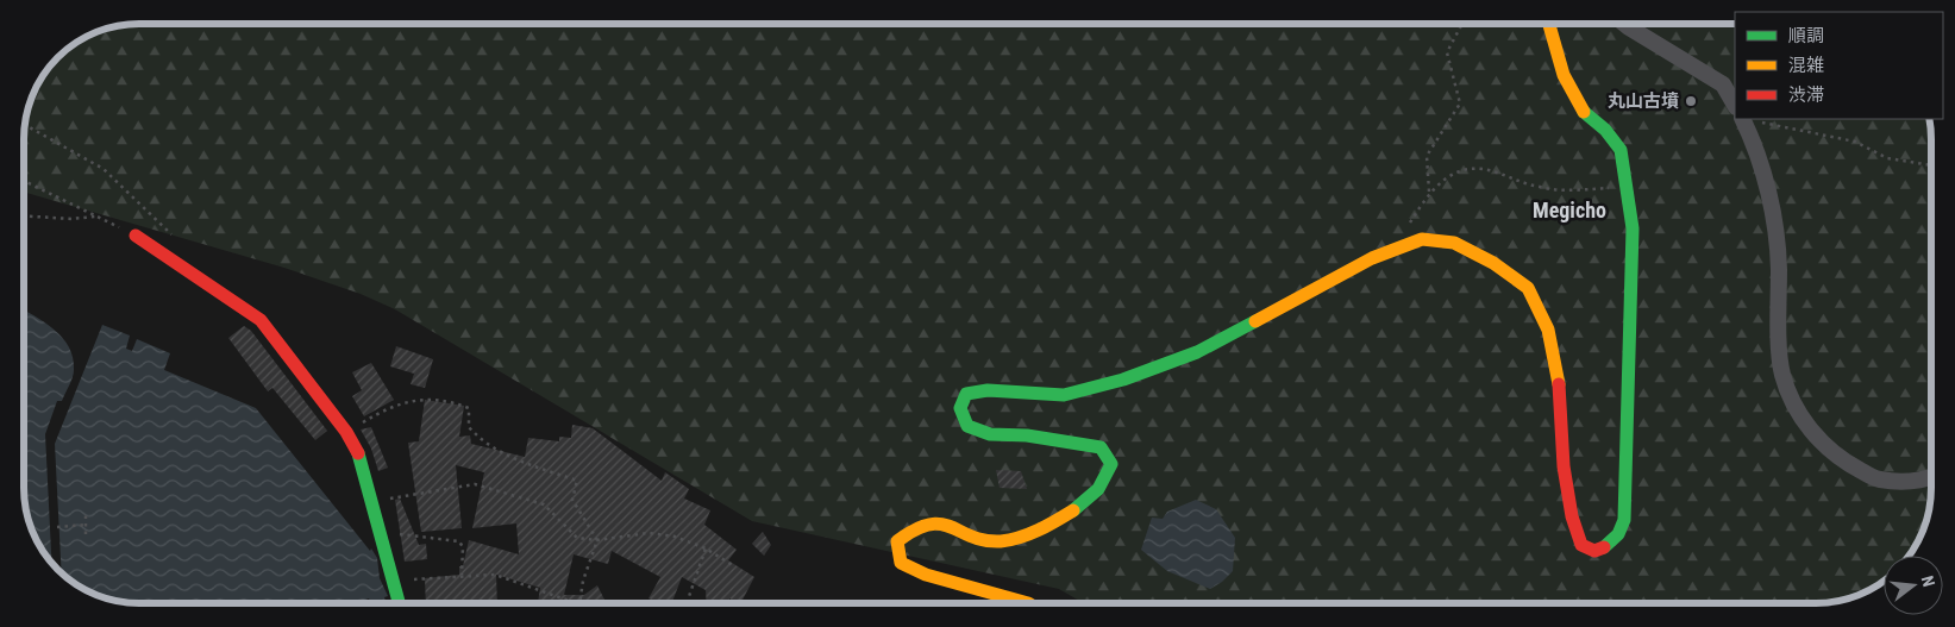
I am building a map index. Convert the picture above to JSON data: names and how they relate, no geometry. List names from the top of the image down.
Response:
{
  "districts": ["Megicho"],
  "places": ["丸山古墳"],
  "legend": ["順調", "混雑", "渋滞"],
  "north": "right"
}
